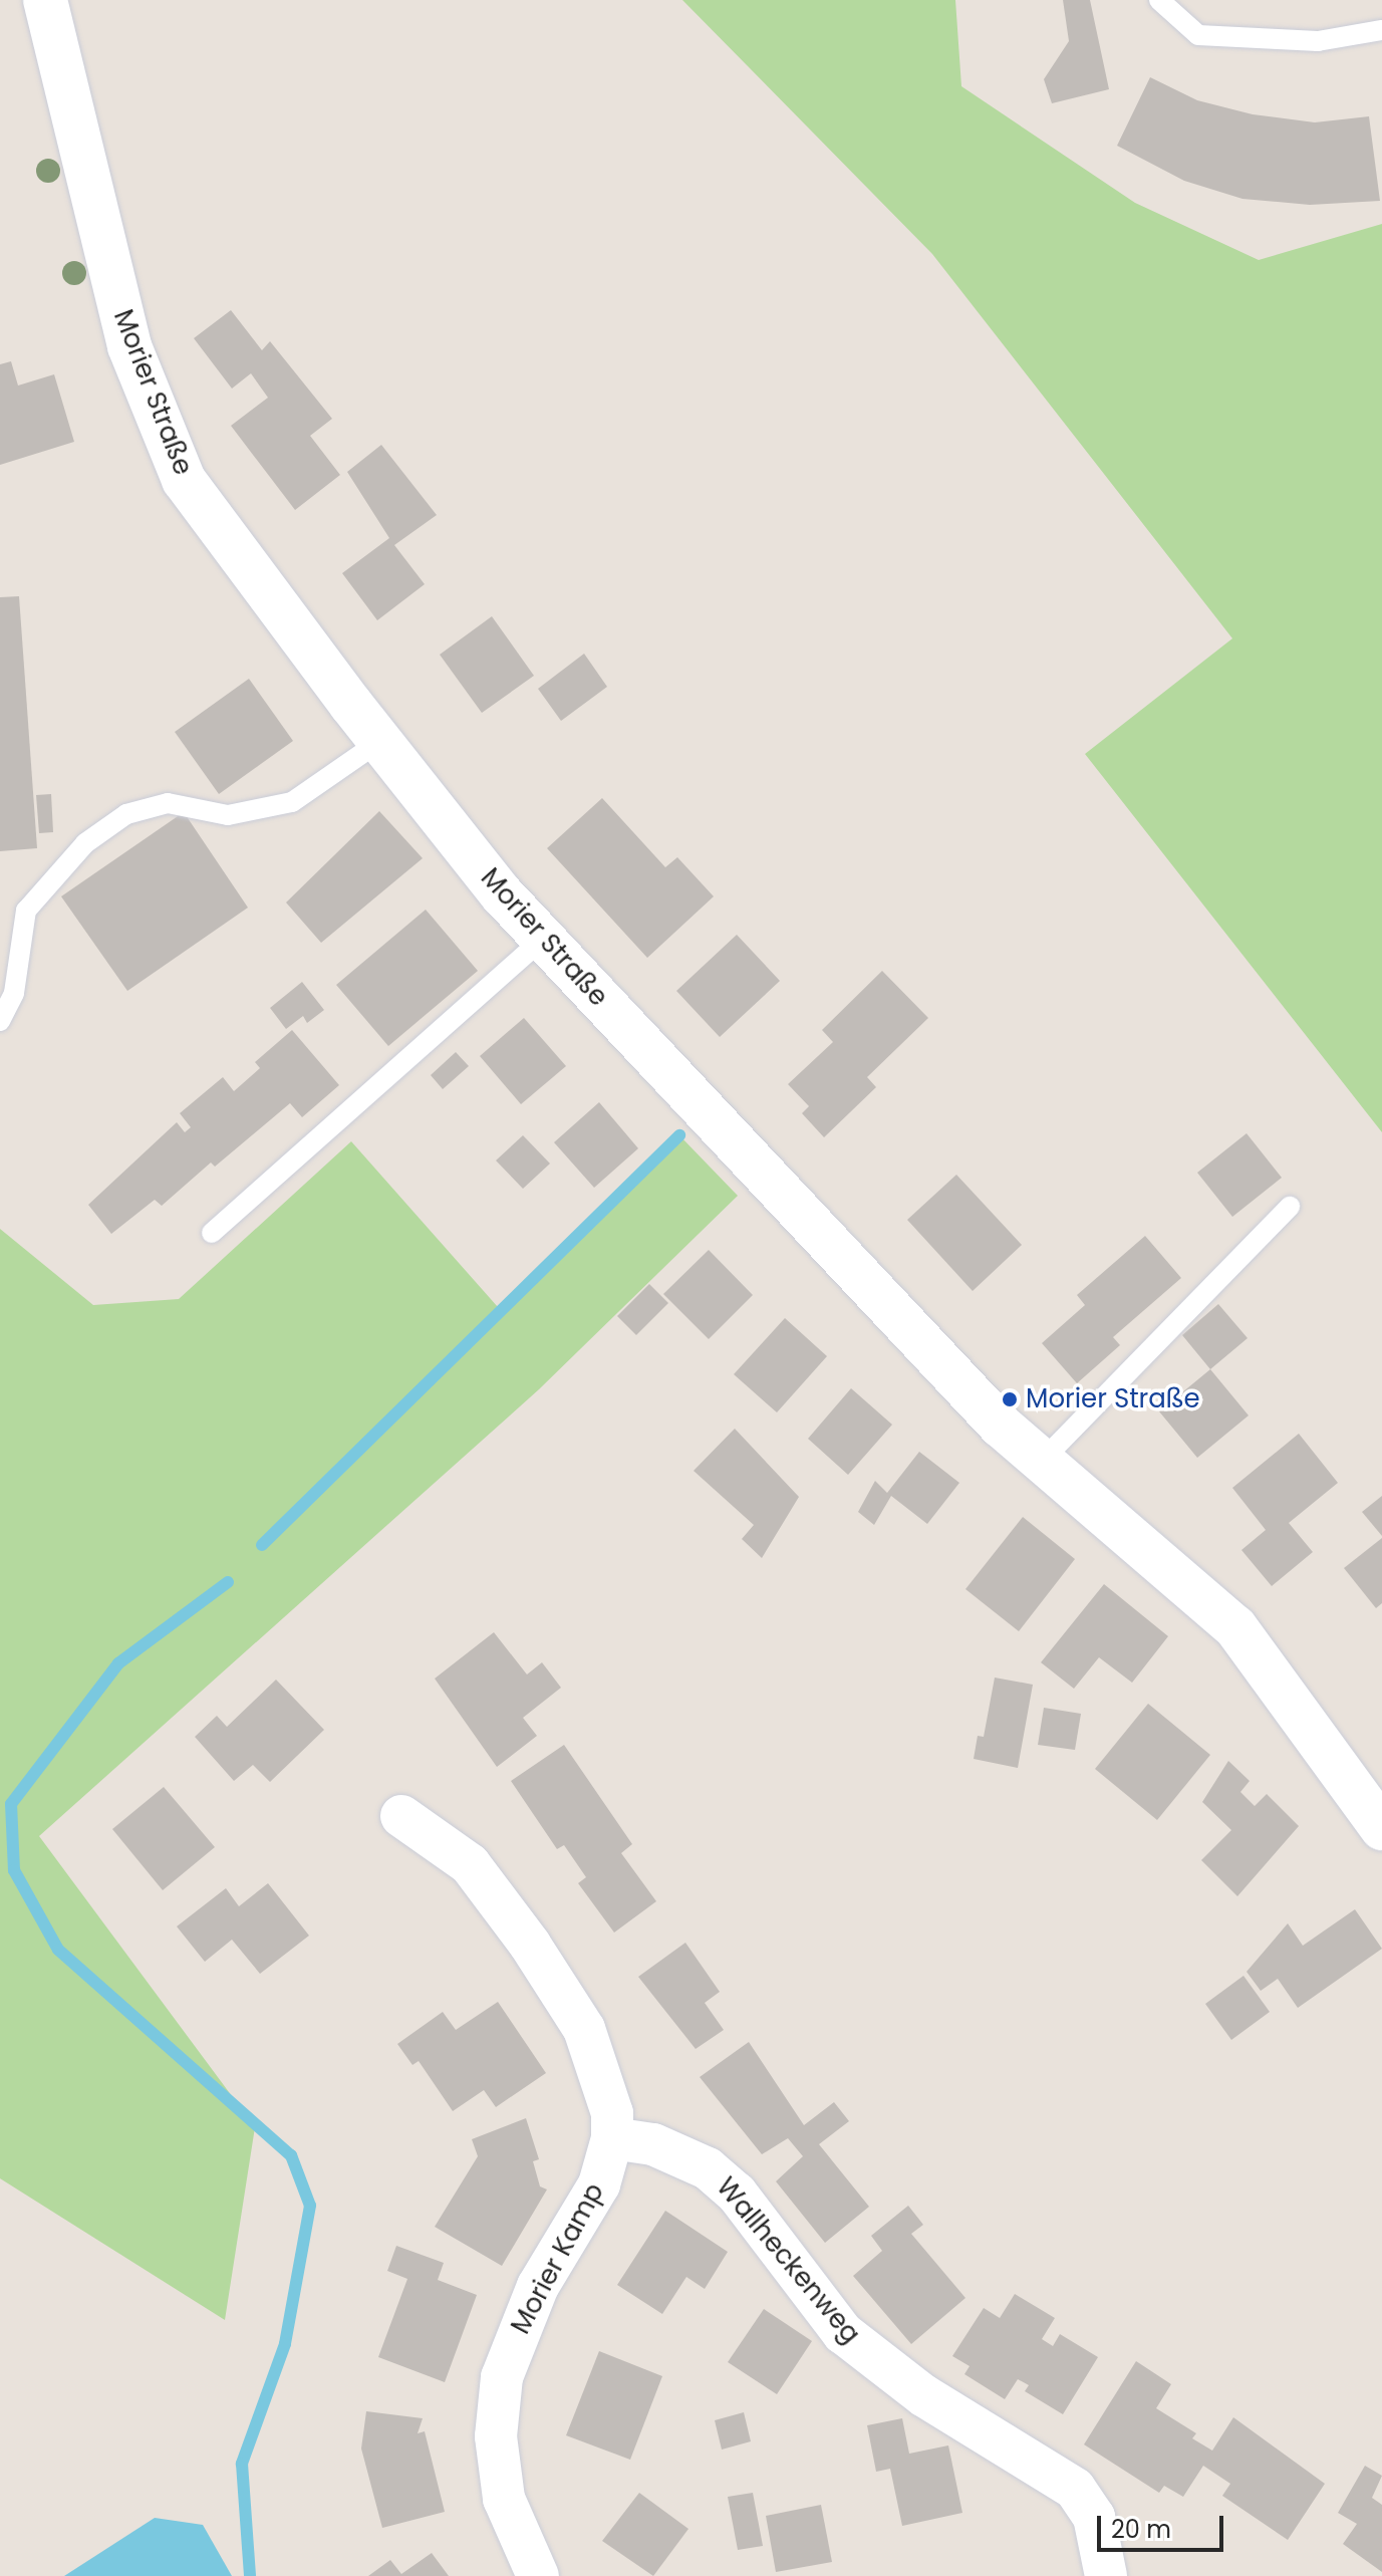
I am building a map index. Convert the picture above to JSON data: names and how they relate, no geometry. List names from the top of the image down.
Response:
{
  "streets": {
    "main road": ["Morier Straße"],
    "street": ["Morier Kamp", "Wallheckenweg"]
  },
  "crossings": [
    ["Morier Kamp", "Wallheckenweg"]
  ],
  "places": ["Morier Straße"],
  "scale_bar": "20 m"
}
